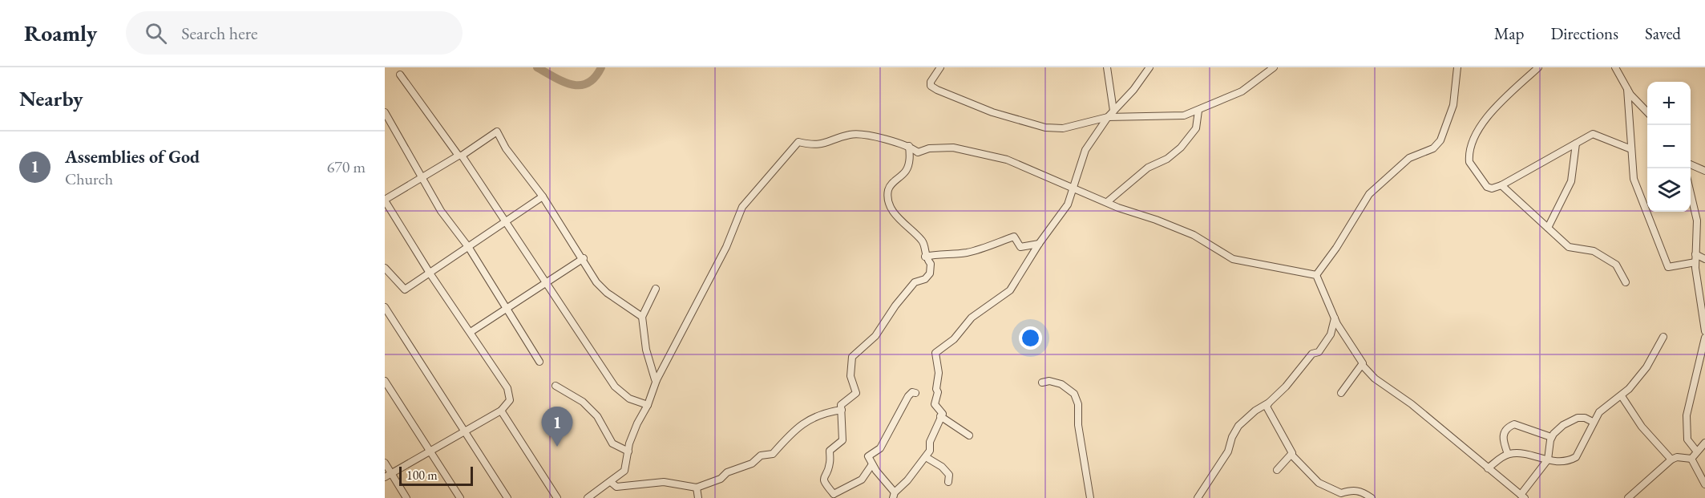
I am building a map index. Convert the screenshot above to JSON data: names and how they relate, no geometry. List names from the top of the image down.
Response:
{
  "scale_bar": "100 m",
  "page": {
    "header": "Roamly",
    "search": "Search here",
    "nav": ["Map", "Directions", "Saved"],
    "heading": "Nearby",
    "map_buttons": ["+", "−"],
    "list": [
      {
        "mark": "1",
        "name": "Assemblies of God",
        "note": "Church",
        "value": "670 m"
      }
    ],
    "pins": "1",
    "scale": "100 m"
  }
}
